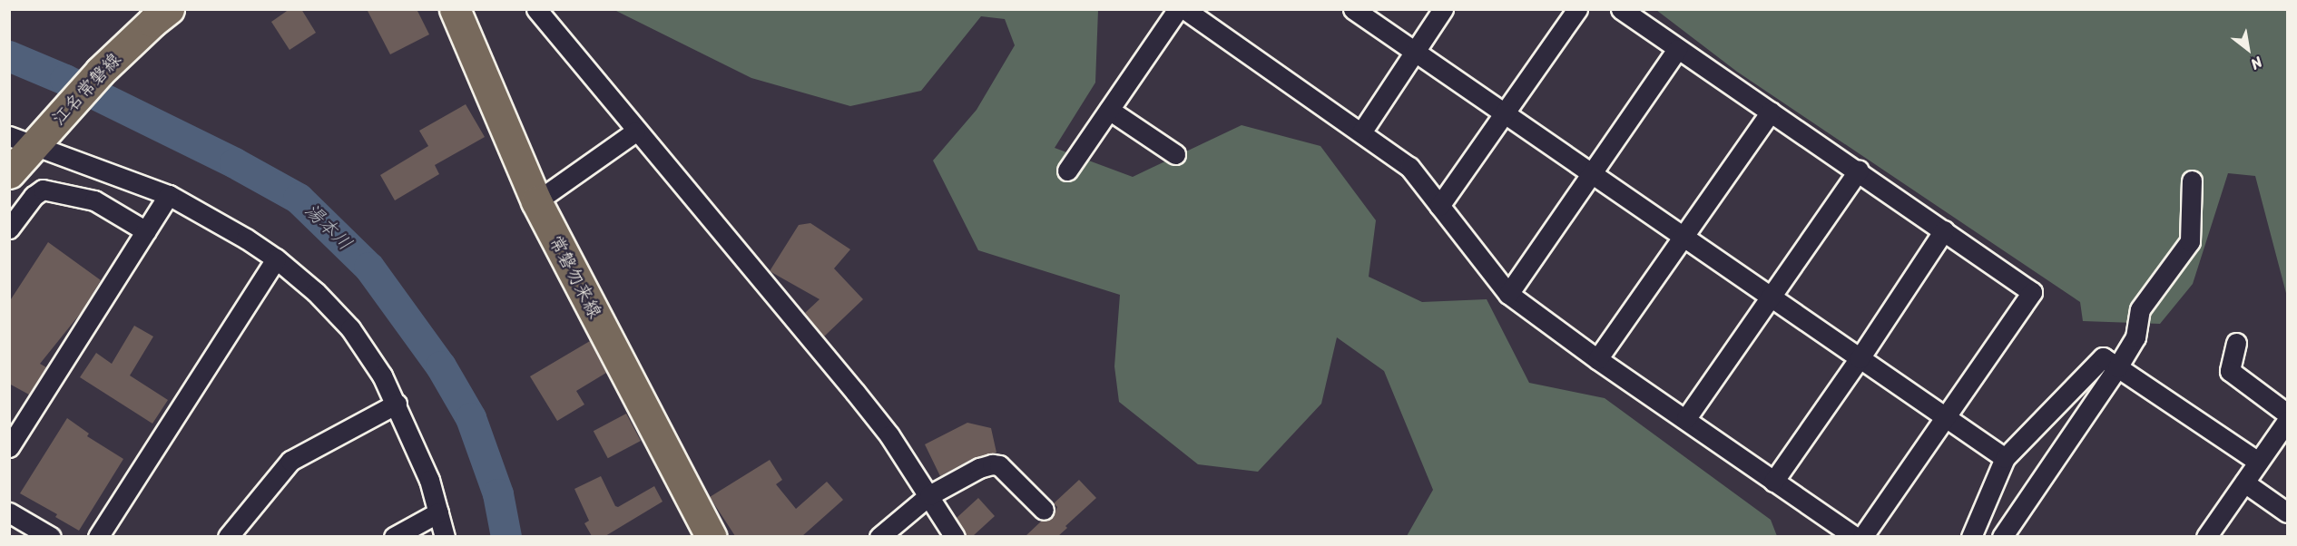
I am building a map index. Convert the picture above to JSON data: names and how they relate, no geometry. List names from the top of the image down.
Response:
{
  "streets": {
    "main road": ["江名常磐線", "常磐勿来線"]
  },
  "water": ["湯本川"],
  "north": "bottom right"
}
